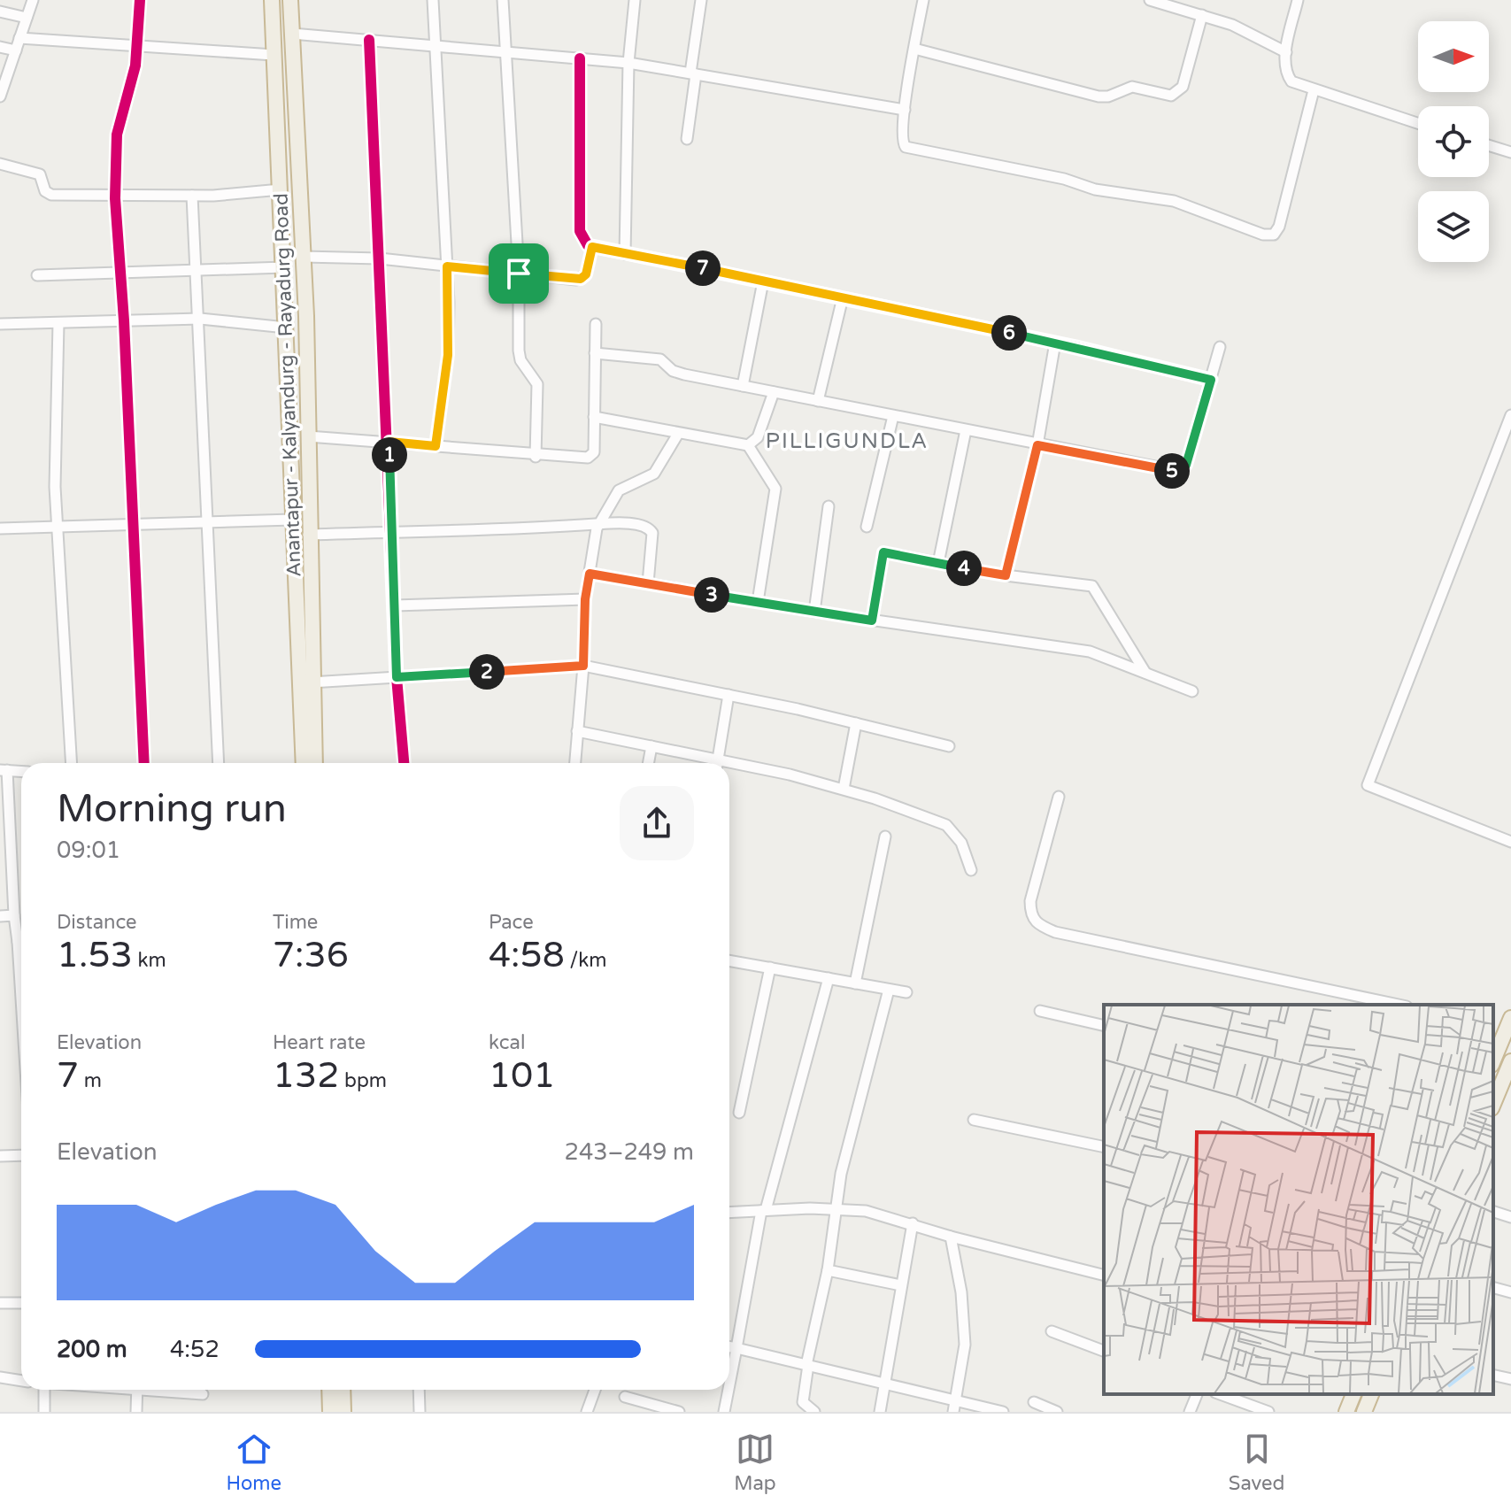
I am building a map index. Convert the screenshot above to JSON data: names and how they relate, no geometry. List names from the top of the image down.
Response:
{
  "streets": {
    "highway": ["Anantapur - Kalyandurg - Rayadurg Road"]
  },
  "districts": ["PILLIGUNDLA"],
  "north": "right",
  "page": {
    "pins": [
      "7",
      "6",
      "1",
      "5",
      "4",
      "3",
      "2"
    ],
    "heading": ["Morning run", "09:01"],
    "stats": [
      ["Distance", "1.53 km"],
      ["Time", "7:36"],
      ["Pace", "4:58 /km"],
      ["Elevation", "7 m"],
      ["Heart rate", "132 bpm"],
      ["kcal", "101"]
    ],
    "chart": ["Elevation", "243–249 m"],
    "list": [
      {
        "name": "200 m",
        "note": "4:52"
      }
    ],
    "tabs": ["Home", "Map", "Saved"]
  }
}
